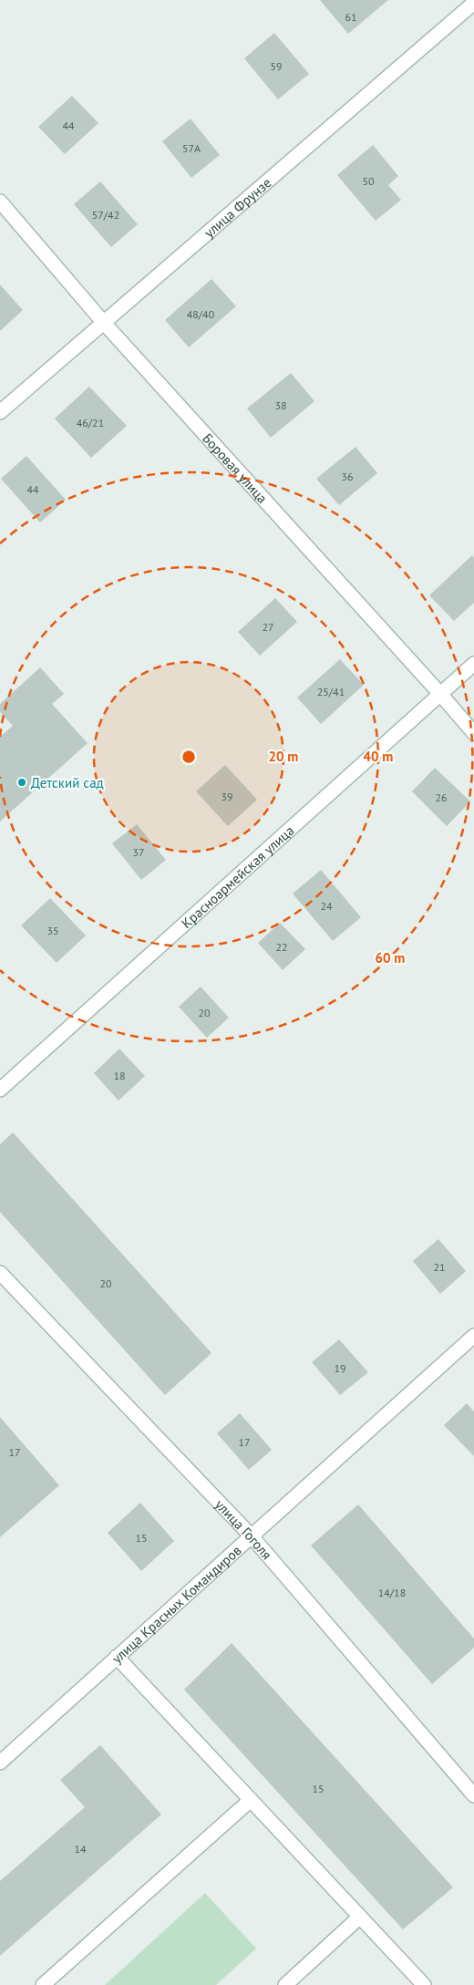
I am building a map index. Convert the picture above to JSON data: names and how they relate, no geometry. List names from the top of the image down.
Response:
{
  "streets": {
    "street": [
      "улица Фрунзе",
      "Боровая улица",
      "Красноармейская улица",
      "улица Гоголя",
      "улица Красных Командиров"
    ]
  },
  "crossings": [
    ["улица Фрунзе", "Боровая улица"],
    ["Боровая улица", "Красноармейская улица"],
    ["улица Гоголя", "улица Красных Командиров"]
  ],
  "places": ["Детский сад"],
  "house_numbers": [
    "61",
    "59",
    "44",
    "57А",
    "50",
    "57/42",
    "48/40",
    "38",
    "46/21",
    "36",
    "44",
    "27",
    "25/41",
    "39",
    "26",
    "37",
    "24",
    "35",
    "22",
    "20",
    "18",
    "21",
    "20",
    "19",
    "17",
    "17",
    "15",
    "14/18",
    "15",
    "14"
  ],
  "rings": ["20 m", "40 m", "60 m"]
}
